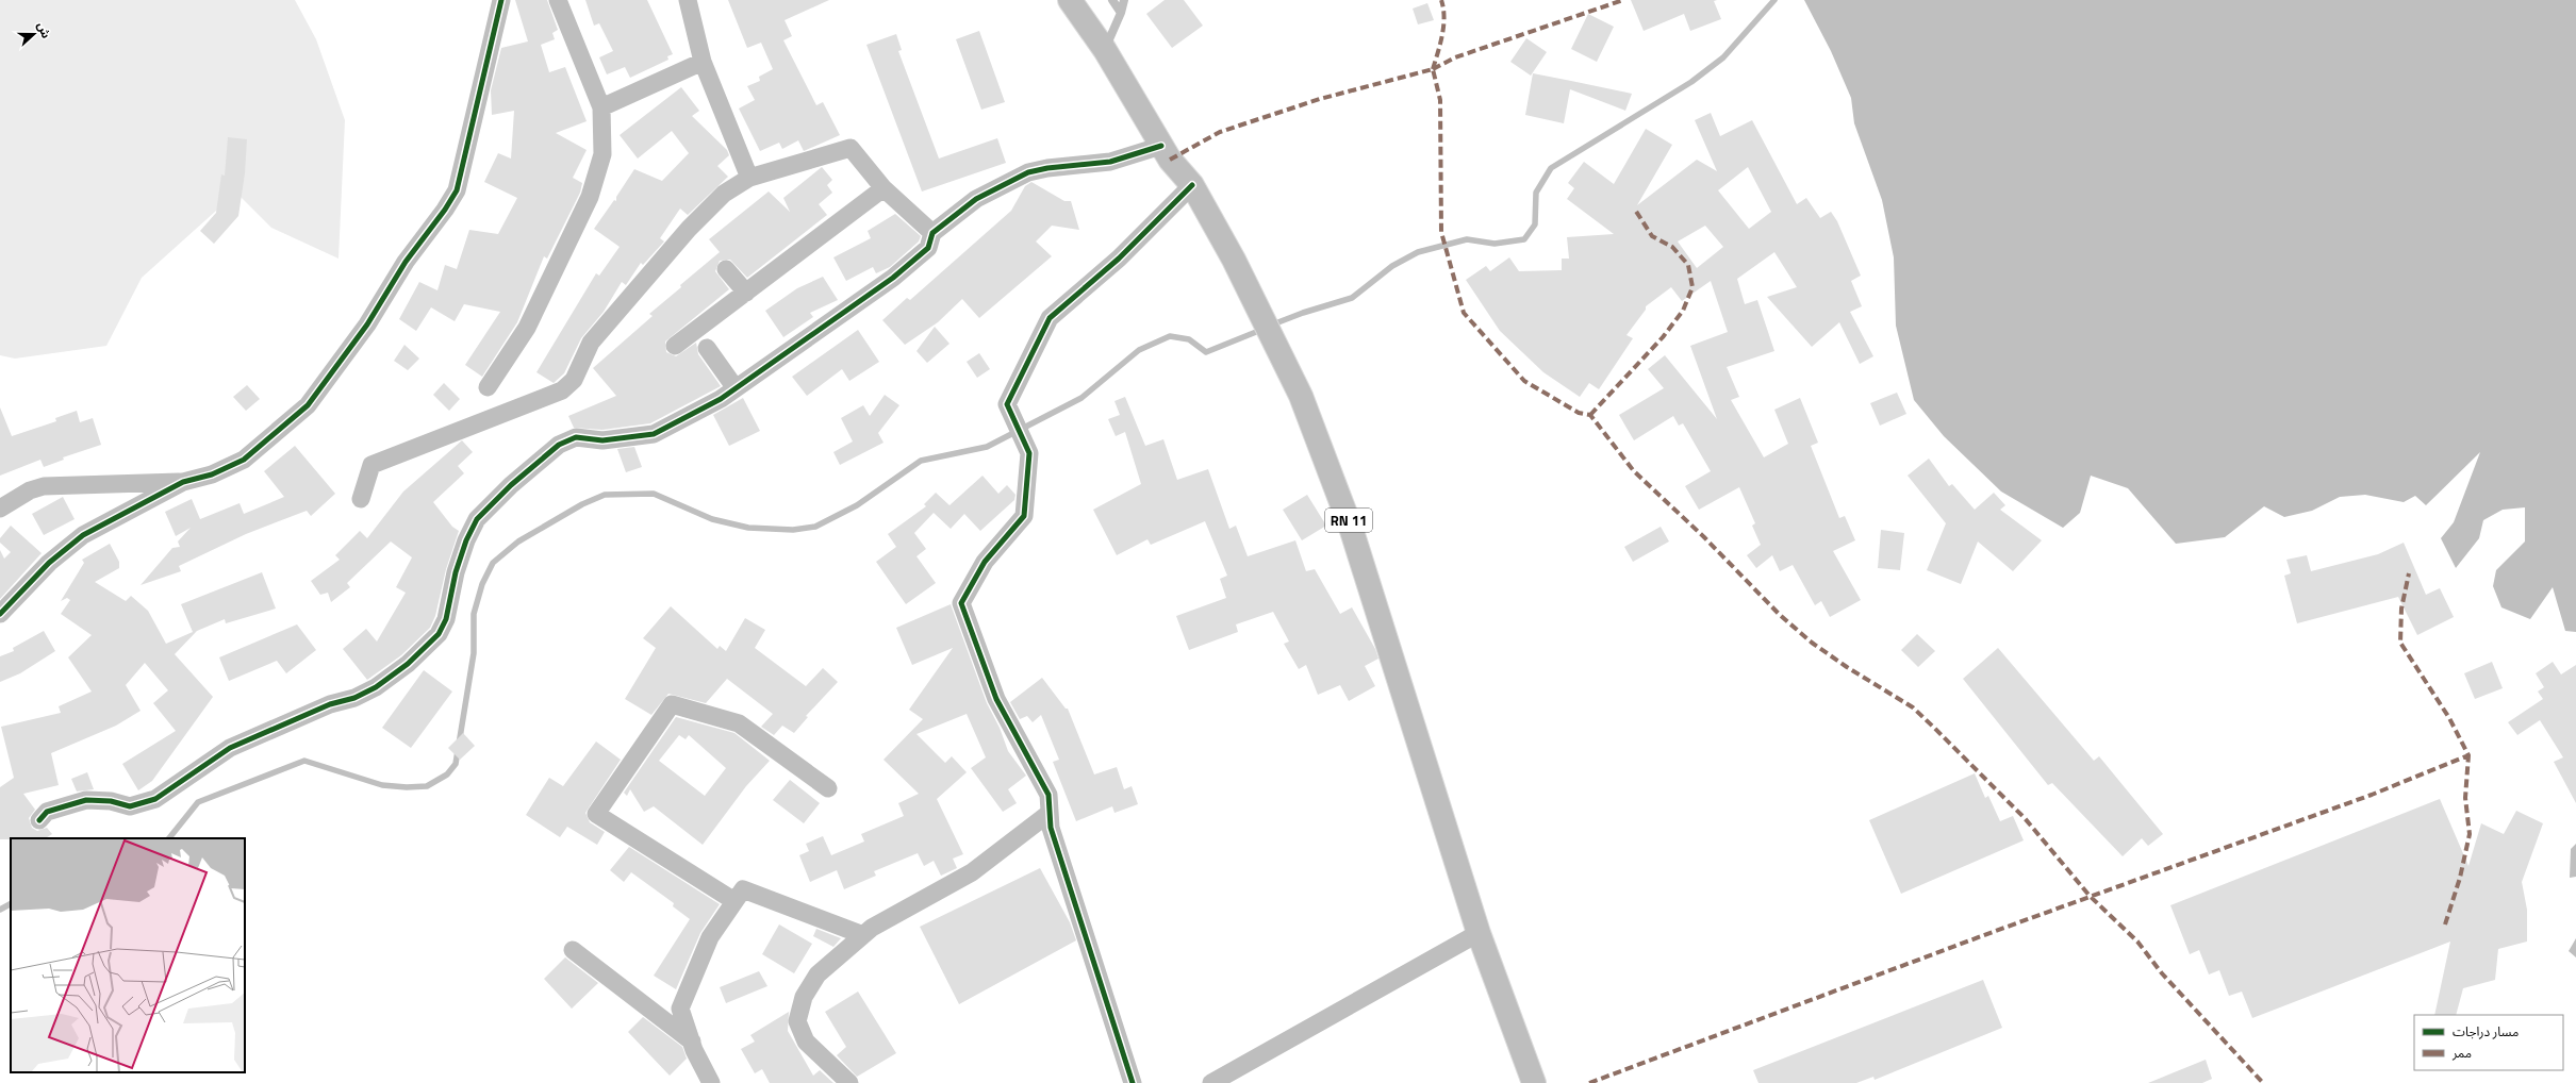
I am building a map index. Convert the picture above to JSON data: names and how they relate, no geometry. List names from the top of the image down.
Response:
{
  "streets": {
    "main road": ["RN 11"]
  },
  "legend": ["مسار دراجات", "ممر"],
  "north": "right"
}
